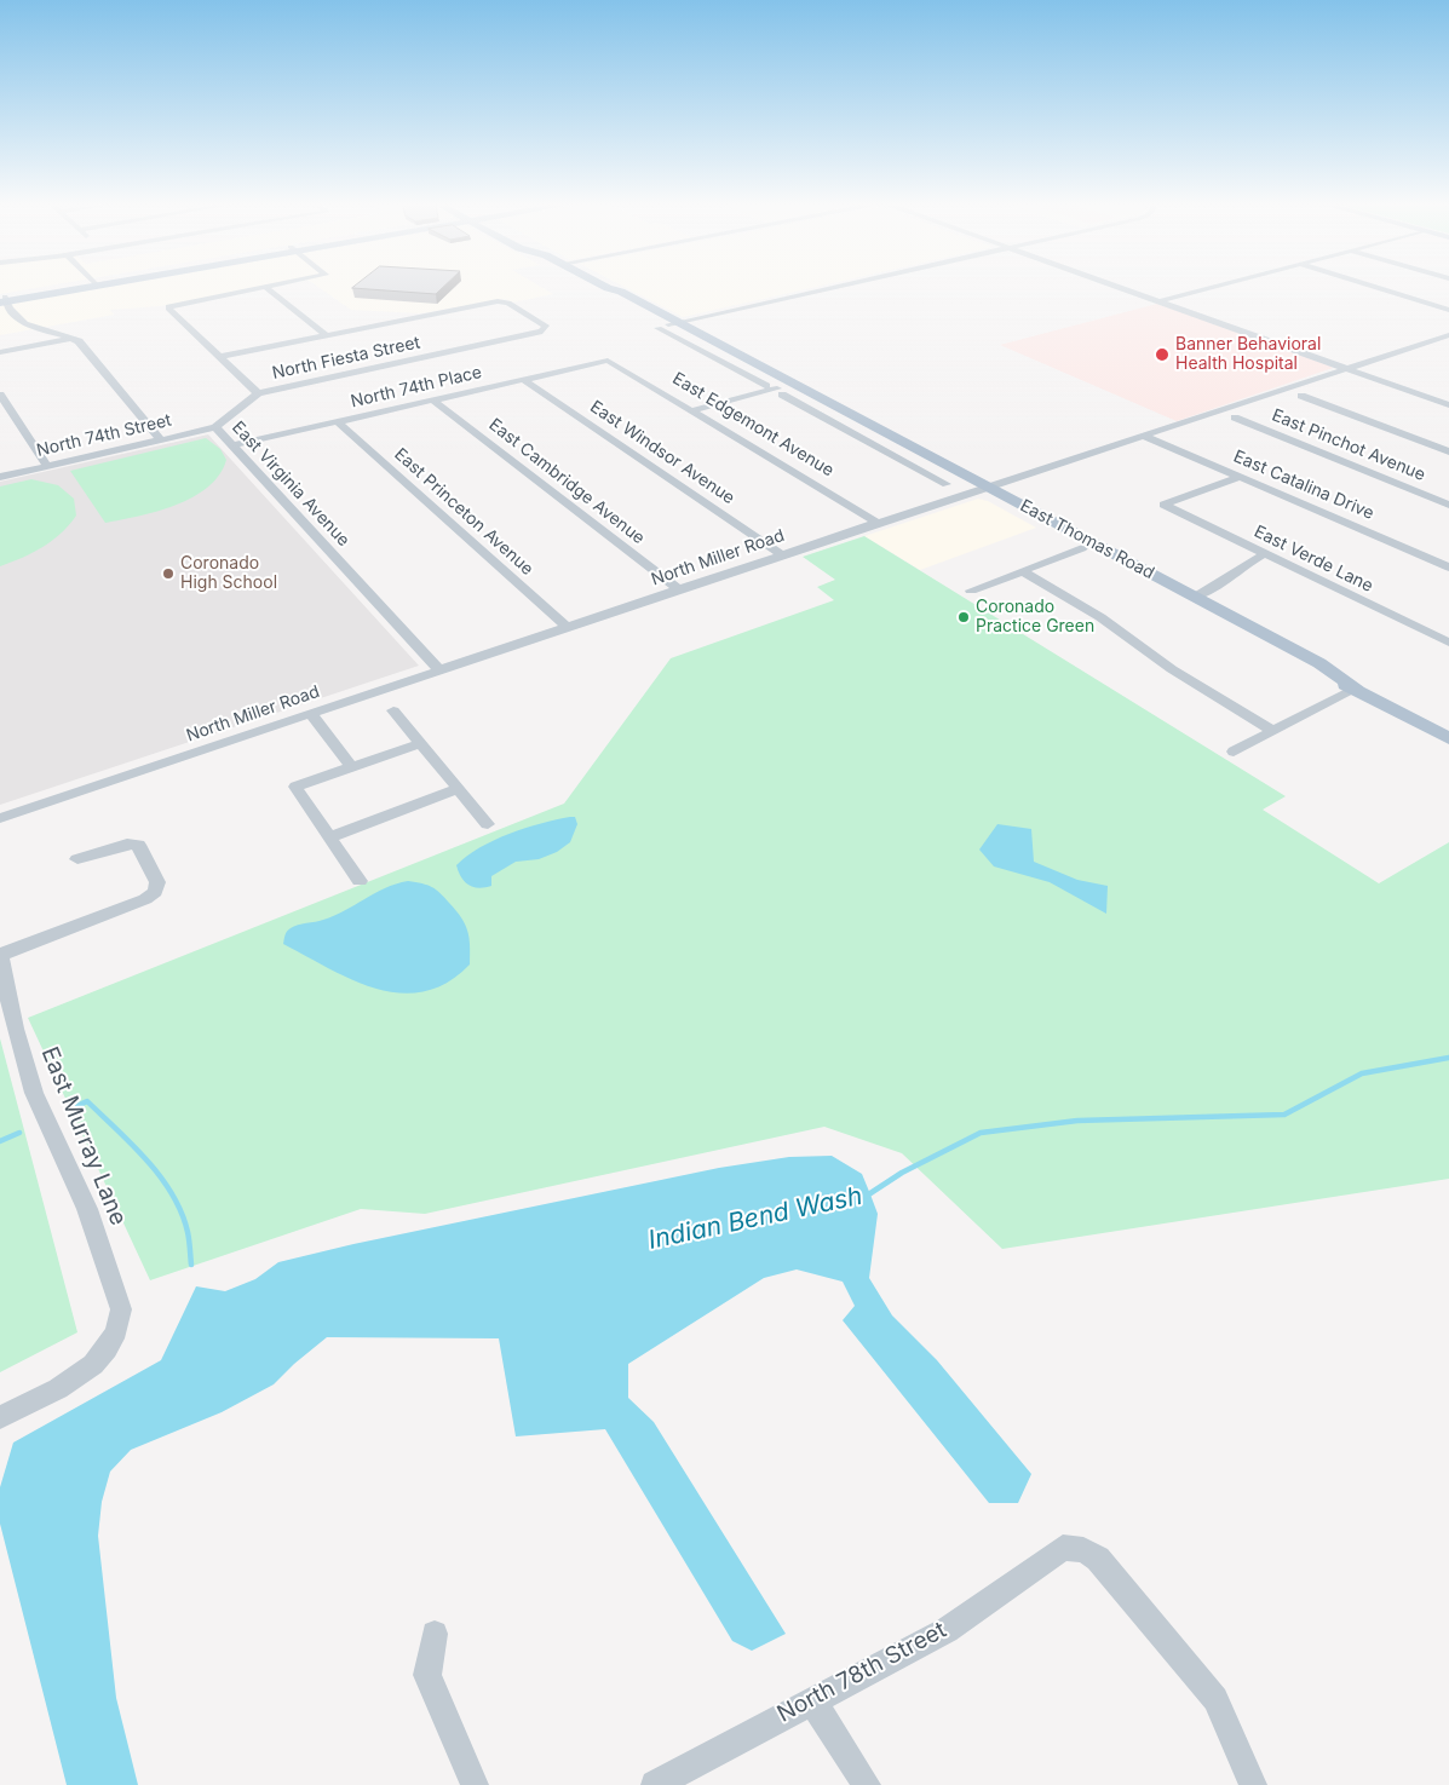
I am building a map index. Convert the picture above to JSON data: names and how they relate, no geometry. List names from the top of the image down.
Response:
{
  "streets": {
    "main road": ["East Thomas Road"],
    "street": [
      "North Fiesta Street",
      "North 74th Place",
      "East Edgemont Avenue",
      "North 74th Street",
      "East Pinchot Avenue",
      "East Windsor Avenue",
      "East Cambridge Avenue",
      "East Virginia Avenue",
      "East Catalina Drive",
      "East Princeton Avenue",
      "North Miller Road",
      "East Verde Lane",
      "East Murray Lane",
      "North 78th Street"
    ]
  },
  "crossings": [
    ["North Fiesta Street", "East Virginia Avenue"],
    ["North 74th Place", "East Edgemont Avenue"],
    ["North 74th Place", "East Windsor Avenue"],
    ["North 74th Place", "East Cambridge Avenue"],
    ["North 74th Place", "East Virginia Avenue"],
    ["North 74th Place", "East Princeton Avenue"],
    ["East Edgemont Avenue", "North Miller Road"],
    ["North 74th Street", "East Virginia Avenue"],
    ["East Windsor Avenue", "North Miller Road"],
    ["East Cambridge Avenue", "North Miller Road"],
    ["East Virginia Avenue", "North Miller Road"],
    ["East Catalina Drive", "North Miller Road"],
    ["East Catalina Drive", "East Verde Lane"],
    ["East Princeton Avenue", "North Miller Road"],
    ["East Thomas Road", "North Miller Road"]
  ],
  "water": ["Indian Bend Wash"],
  "places": ["Banner Behavioral Health Hospital", "Coronado High School", "Coronado Practice Green"]
}
